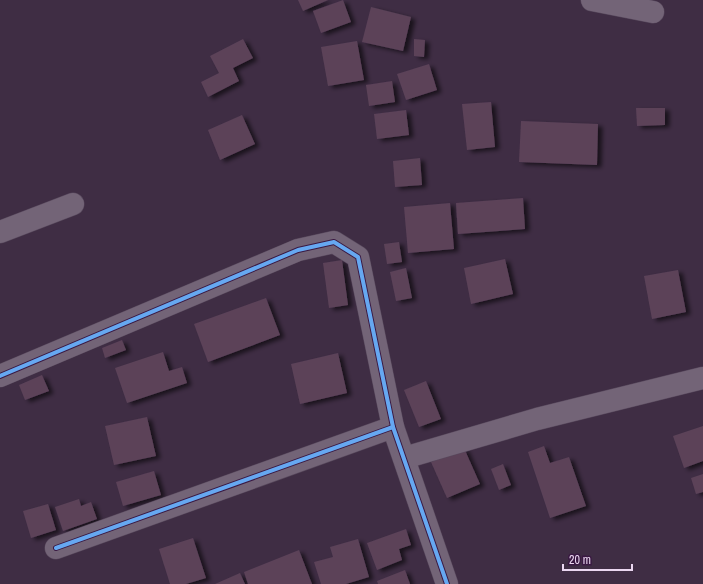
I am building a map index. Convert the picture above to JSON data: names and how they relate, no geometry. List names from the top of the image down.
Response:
{
  "scale_bar": "20 m"
}
